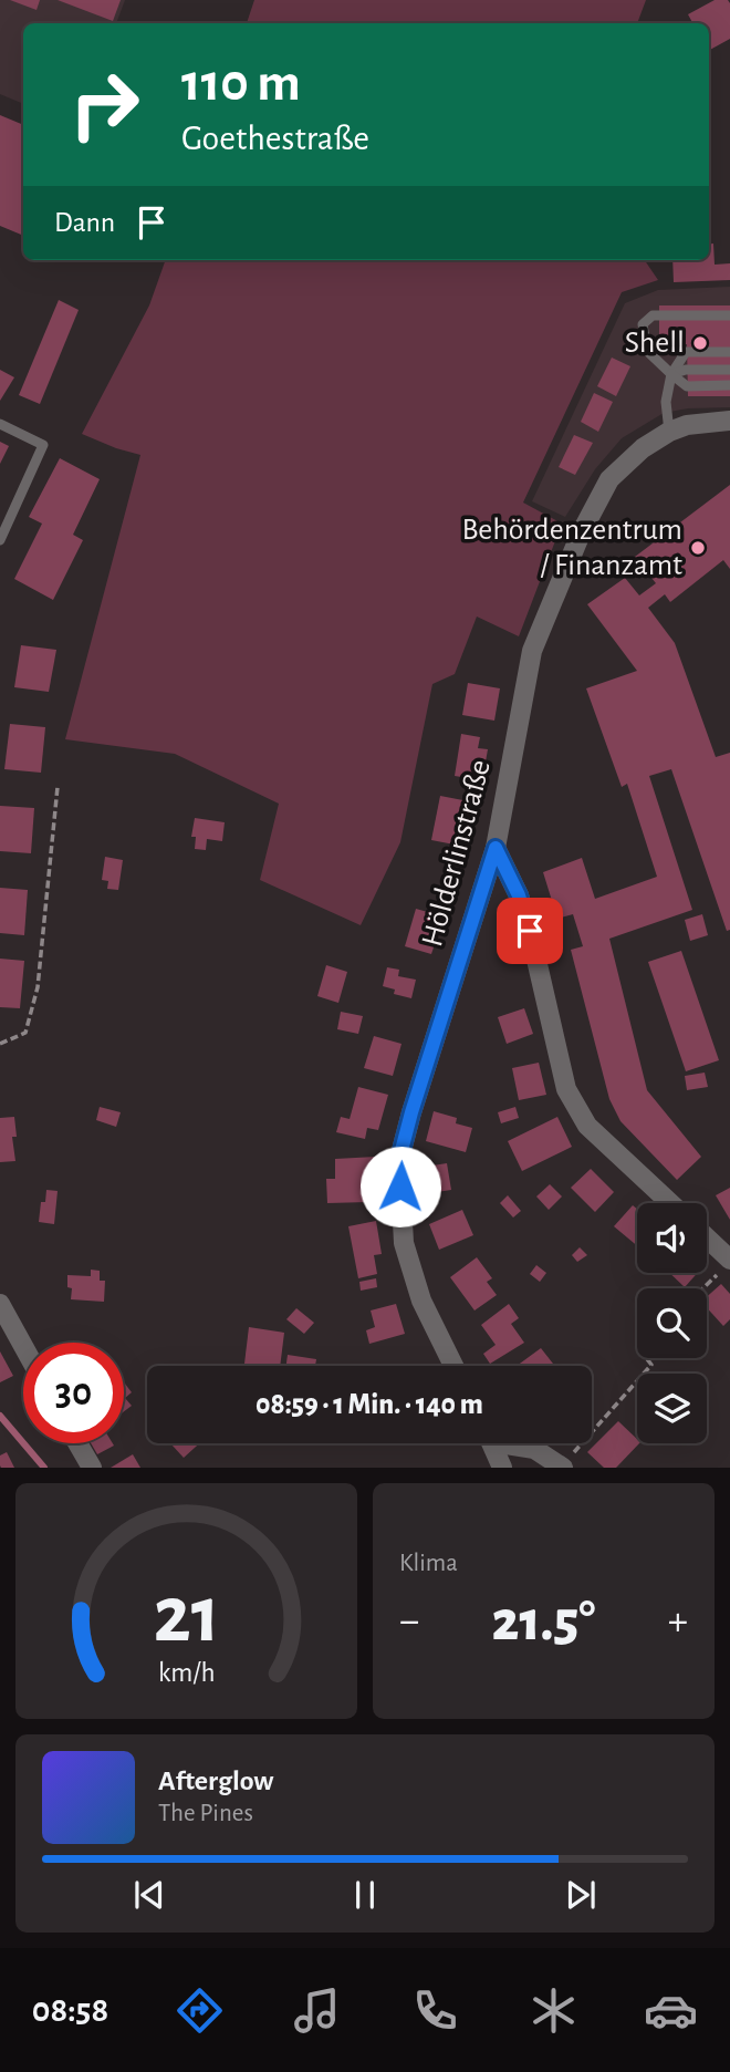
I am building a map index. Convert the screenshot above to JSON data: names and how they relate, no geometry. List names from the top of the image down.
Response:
{
  "streets": {
    "street": ["Hölderlinstraße"]
  },
  "places": ["Shell", "Behördenzentrum / Finanzamt"],
  "page": {
    "turn": ["110 m", "Goethestraße"],
    "then": "Dann",
    "limit": "30",
    "trip": "08:59 · 1 Min. · 140 m",
    "tile": "Klima",
    "heat": ["−", "21.5°", "+"],
    "song": ["Afterglow", "The Pines"],
    "tabs": "08:58",
    "gauge": ["21", "km/h"]
  }
}
